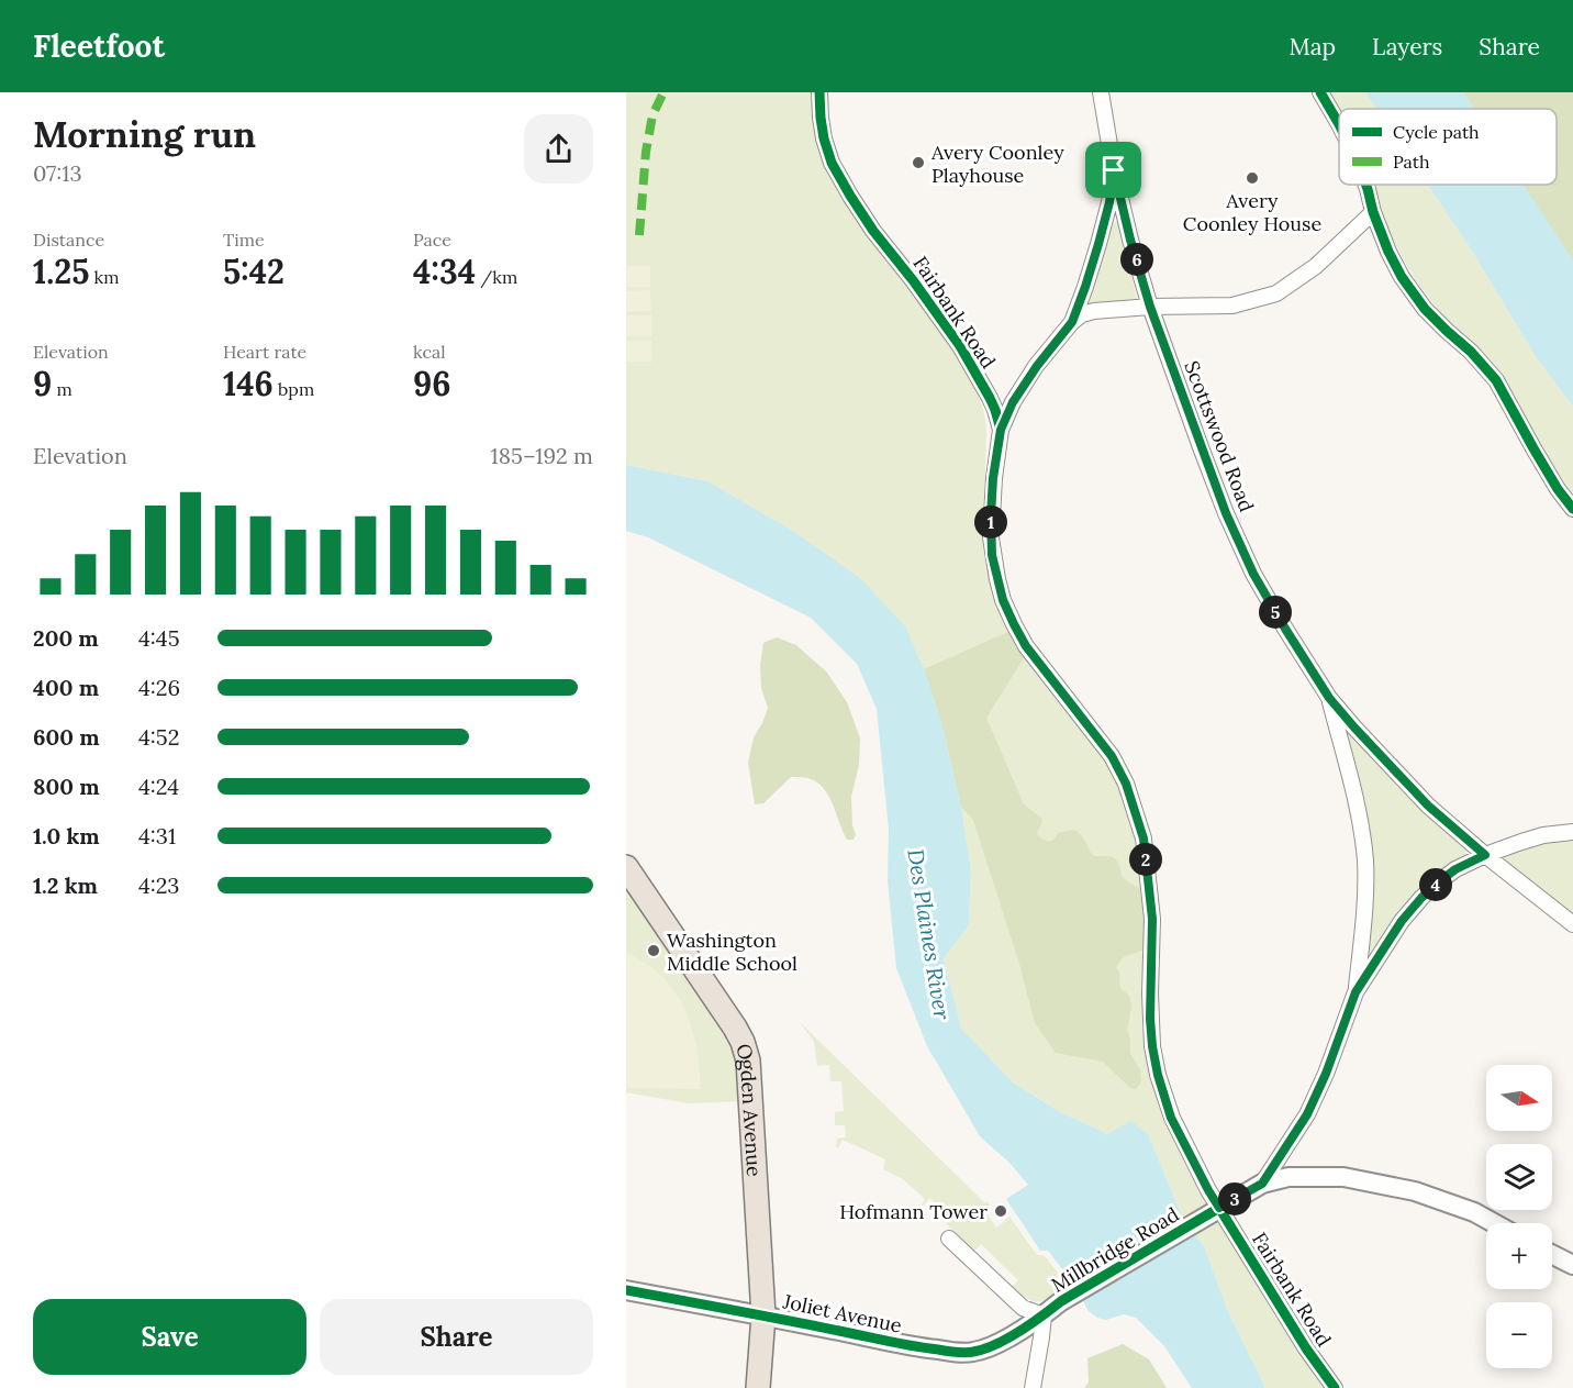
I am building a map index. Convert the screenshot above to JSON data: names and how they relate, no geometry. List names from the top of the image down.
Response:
{
  "streets": {
    "main road": ["Ogden Avenue"],
    "street": [
      "Fairbank Road",
      "Scottswood Road",
      "Millbridge Road",
      "Joliet Avenue"
    ]
  },
  "crossings": [
    ["Fairbank Road", "Millbridge Road"],
    ["Ogden Avenue", "Joliet Avenue"],
    ["Millbridge Road", "Joliet Avenue"]
  ],
  "water": ["Des Plaines River"],
  "places": [
    "Avery Coonley Playhouse",
    "Avery Coonley House",
    "Washington Middle School",
    "Hofmann Tower"
  ],
  "legend": ["Cycle path", "Path"],
  "north": "right",
  "page": {
    "header": "Fleetfoot",
    "nav": ["Map", "Layers", "Share"],
    "heading": ["Morning run", "07:13"],
    "stats": [
      ["Distance", "1.25 km"],
      ["Time", "5:42"],
      ["Pace", "4:34 /km"],
      ["Elevation", "9 m"],
      ["Heart rate", "146 bpm"],
      ["kcal", "96"]
    ],
    "pins": [
      "6",
      "1",
      "5",
      "2",
      "4",
      "3"
    ],
    "chart": ["Elevation", "185–192 m"],
    "list": [
      {
        "name": "200 m",
        "note": "4:45"
      },
      {
        "name": "400 m",
        "note": "4:26"
      },
      {
        "name": "600 m",
        "note": "4:52"
      },
      {
        "name": "800 m",
        "note": "4:24"
      },
      {
        "name": "1.0 km",
        "note": "4:31"
      },
      {
        "name": "1.2 km",
        "note": "4:23"
      }
    ],
    "map_buttons": ["+", "−"],
    "buttons": ["Save", "Share"]
  }
}
